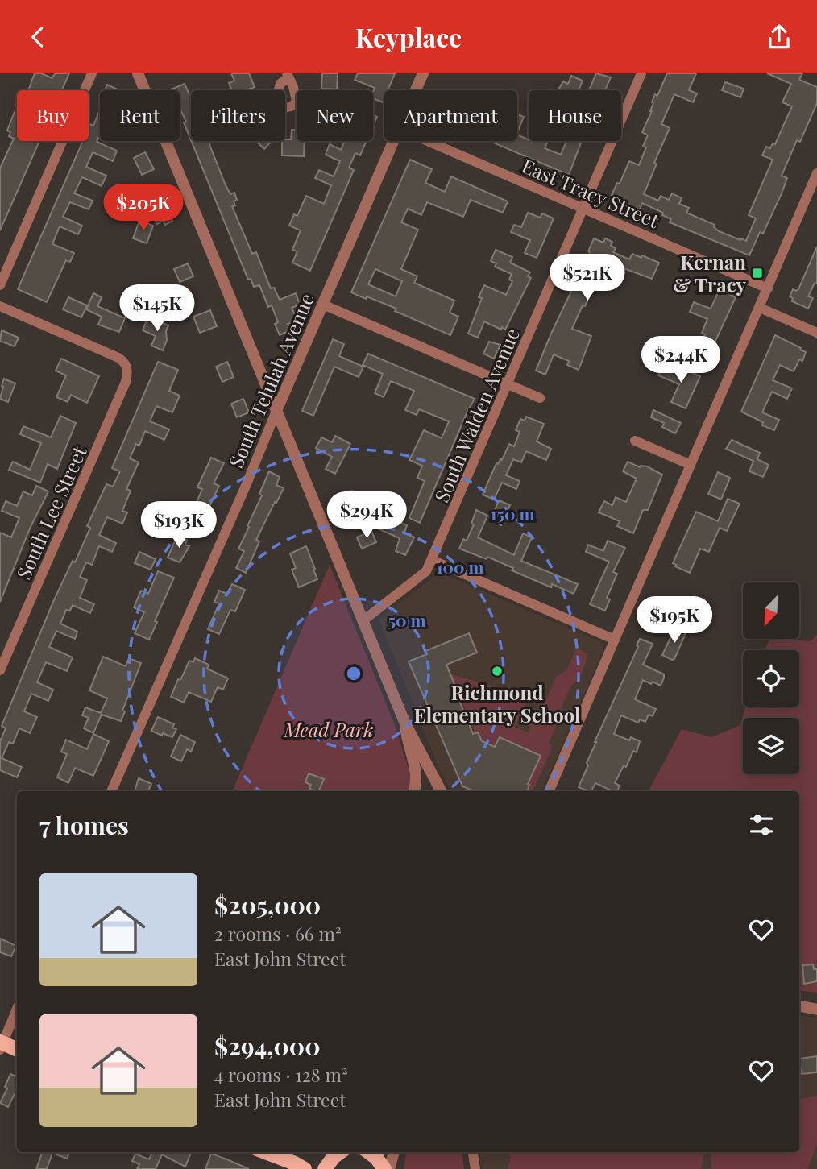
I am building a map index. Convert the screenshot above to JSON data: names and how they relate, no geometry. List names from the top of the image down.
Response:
{
  "streets": {
    "street": [
      "East Tracy Street",
      "South Telulah Avenue",
      "South Walden Avenue",
      "South Lee Street"
    ]
  },
  "crossings": [
    ["East Tracy Street", "South Walden Avenue"]
  ],
  "parks": ["Mead Park"],
  "places": {
    "transit": ["Kernan & Tracy"],
    "other": ["Richmond Elementary School"]
  },
  "north": "bottom left",
  "page": {
    "header": "Keyplace",
    "chip": [
      "Buy",
      "Rent",
      "Filters",
      "New",
      "Apartment",
      "House"
    ],
    "price": [
      "$205K",
      "$521K",
      "$145K",
      "$244K",
      "$294K",
      "$193K",
      "$195K"
    ],
    "heading": "7 homes",
    "list": [
      {
        "name": "$205,000",
        "note": "2 rooms · 66 m² · East John Street"
      },
      {
        "name": "$294,000",
        "note": "4 rooms · 128 m² · East John Street"
      }
    ]
  },
  "rings": ["150 m", "100 m", "50 m"]
}
